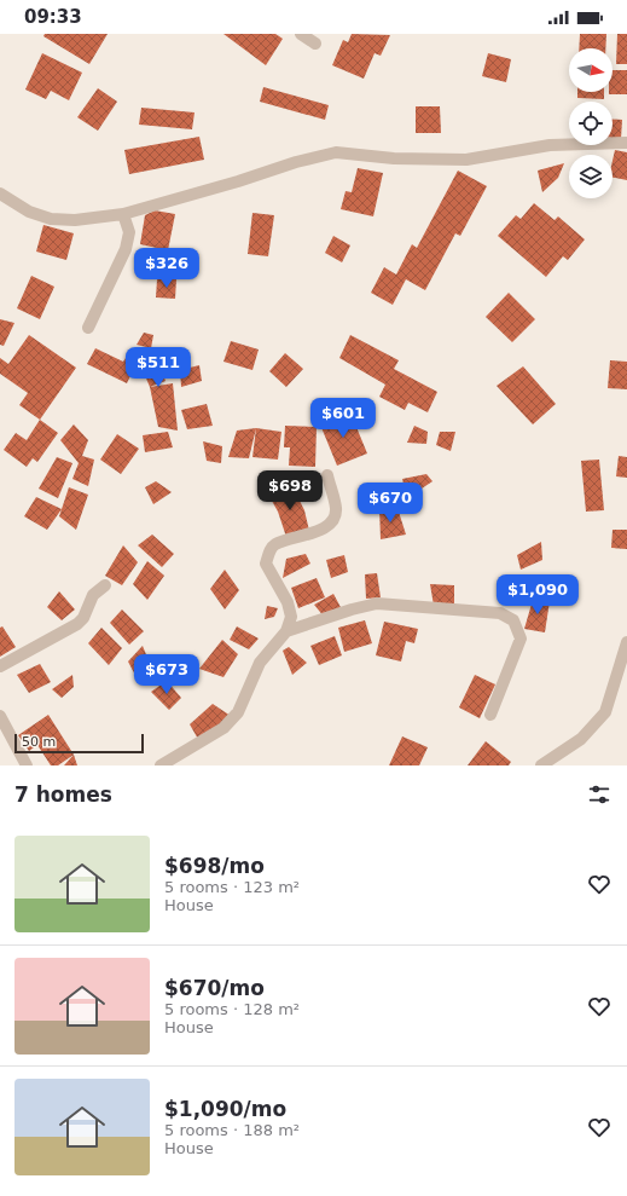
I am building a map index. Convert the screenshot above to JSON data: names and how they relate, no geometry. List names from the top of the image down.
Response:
{
  "scale_bar": "50 m",
  "north": "right",
  "page": {
    "status": "09:33",
    "price": [
      "$326",
      "$511",
      "$601",
      "$698",
      "$670",
      "$1,090",
      "$673"
    ],
    "scale": "50 m",
    "heading": "7 homes",
    "list": [
      {
        "name": "$698/mo",
        "note": "5 rooms · 123 m² · House"
      },
      {
        "name": "$670/mo",
        "note": "5 rooms · 128 m² · House"
      },
      {
        "name": "$1,090/mo",
        "note": "5 rooms · 188 m² · House"
      }
    ]
  }
}
